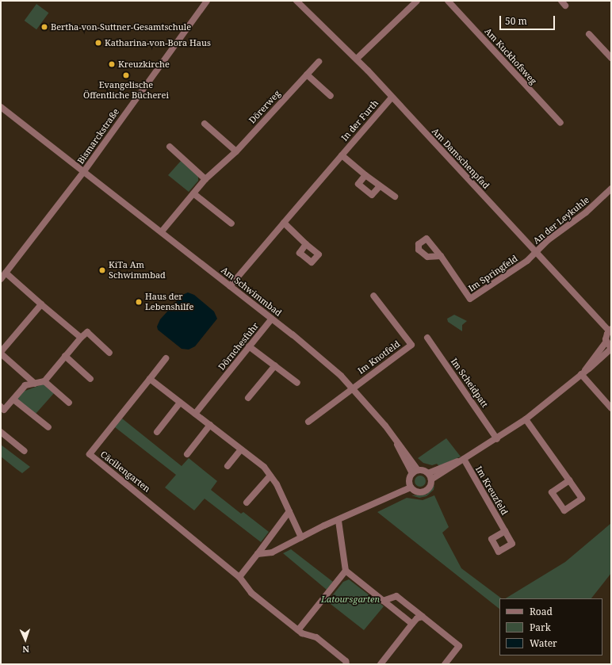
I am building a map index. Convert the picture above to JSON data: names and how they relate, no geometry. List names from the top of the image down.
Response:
{
  "streets": {
    "street": [
      "Am Kuckhofsweg",
      "Dörerweg",
      "In der Furth",
      "Bismarckstraße",
      "Am Damschenpfad",
      "An der Leykuhle",
      "Im Springfeld",
      "Am Schwimmbad",
      "Dörnchesfuhr",
      "Im Knotfeld",
      "Im Scheidpatt",
      "Cäciliengarten",
      "Im Kreuzfeld"
    ]
  },
  "crossings": [
    ["Dörerweg", "Am Schwimmbad"],
    ["In der Furth", "Am Damschenpfad"],
    ["In der Furth", "Am Schwimmbad"],
    ["Bismarckstraße", "Am Schwimmbad"],
    ["Am Damschenpfad", "An der Leykuhle"],
    ["Am Damschenpfad", "Im Springfeld"],
    ["An der Leykuhle", "Im Springfeld"],
    ["Am Schwimmbad", "Dörnchesfuhr"],
    ["Am Schwimmbad", "Im Knotfeld"]
  ],
  "parks": ["Latoursgarten"],
  "places": [
    "Bertha-von-Suttner-Gesamtschule",
    "Katharina-von-Bora Haus",
    "Kreuzkirche",
    "Evangelische Öffentliche Bücherei",
    "KiTa Am Schwimmbad",
    "Haus der Lebenshilfe"
  ],
  "legend": ["Road", "Park", "Water"],
  "scale_bar": "50 m",
  "north": "bottom"
}
